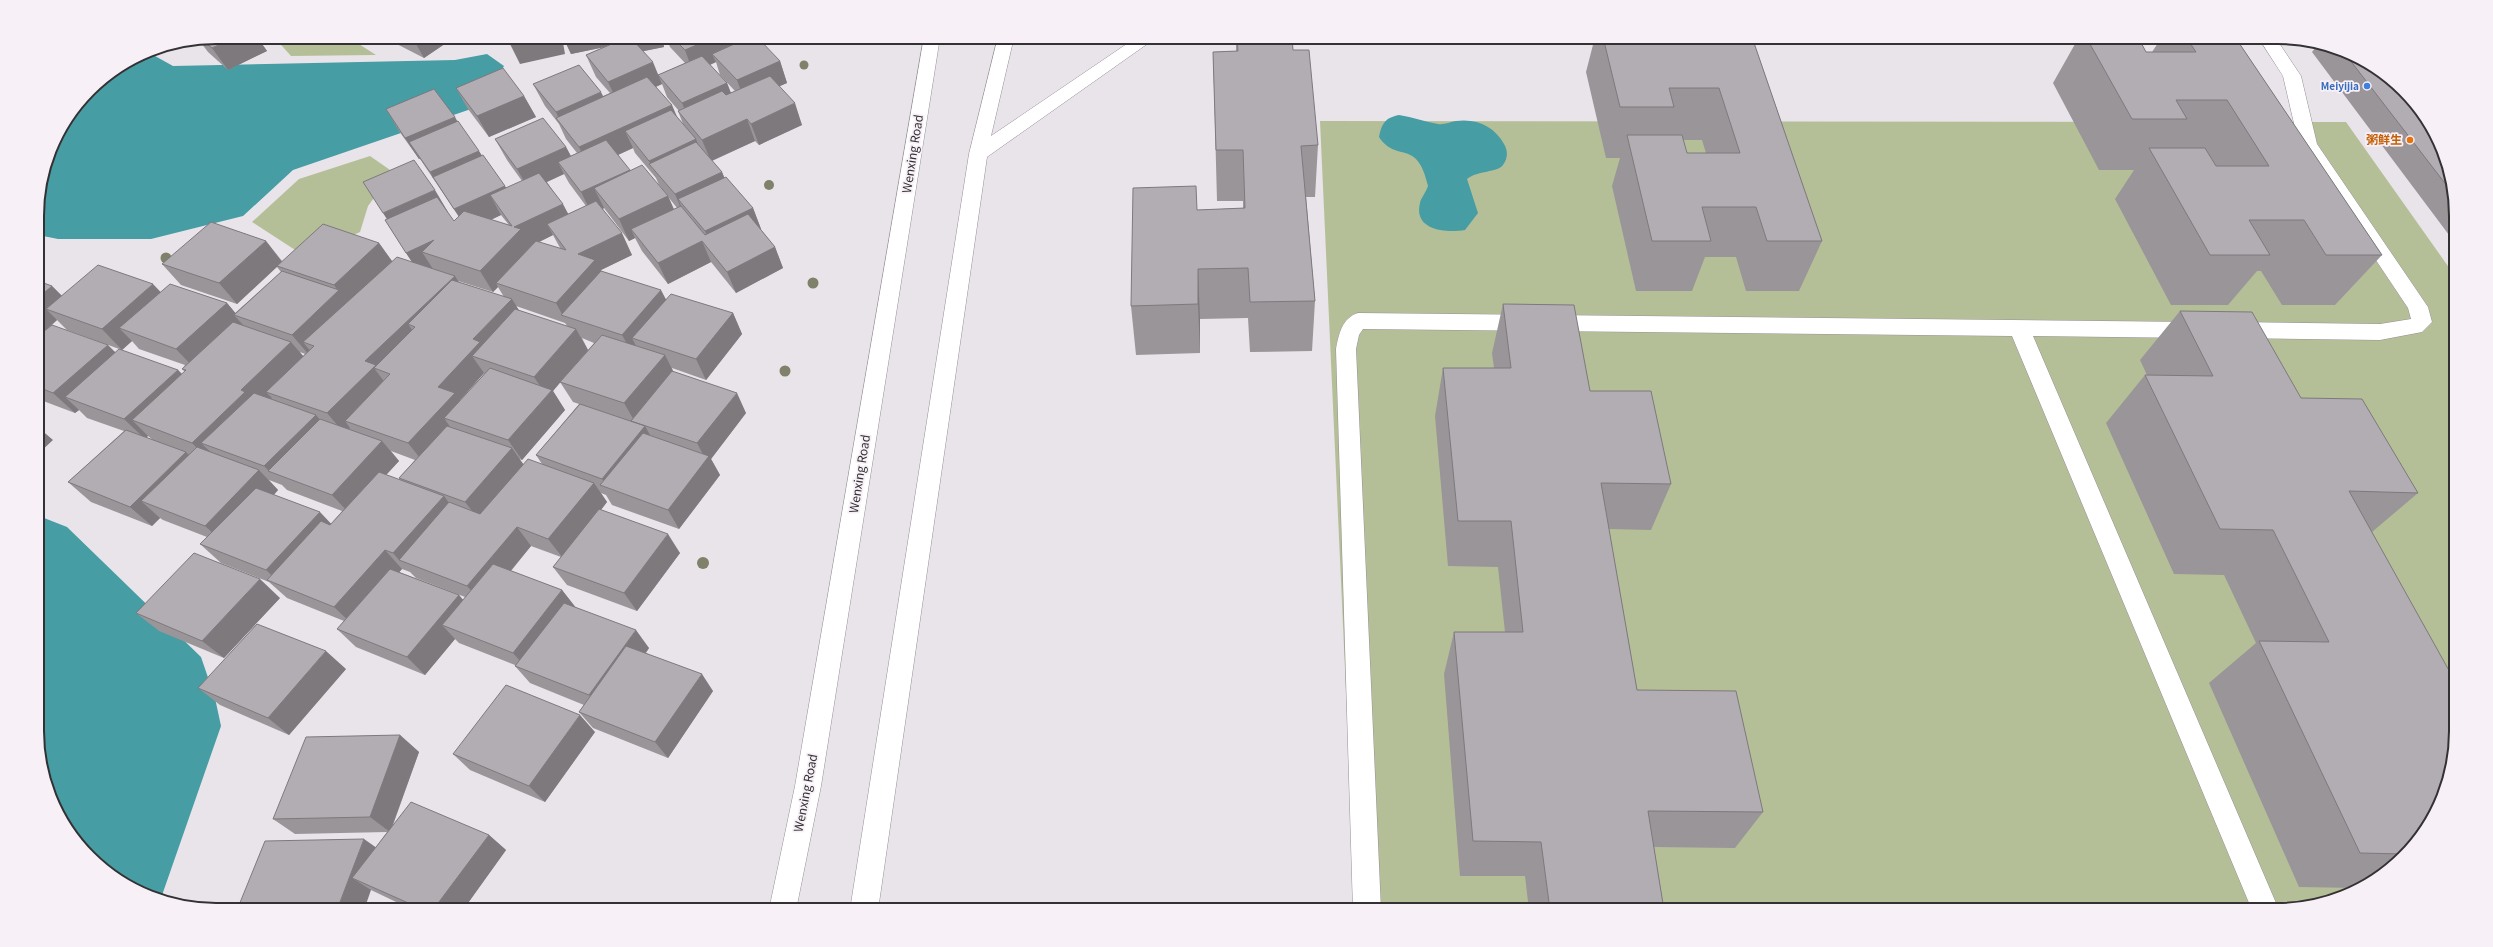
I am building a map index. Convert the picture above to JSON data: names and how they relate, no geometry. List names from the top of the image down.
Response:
{
  "streets": {
    "street": ["Wenxing Road"]
  },
  "places": ["Meiyijia", "粥鲜生"]
}
